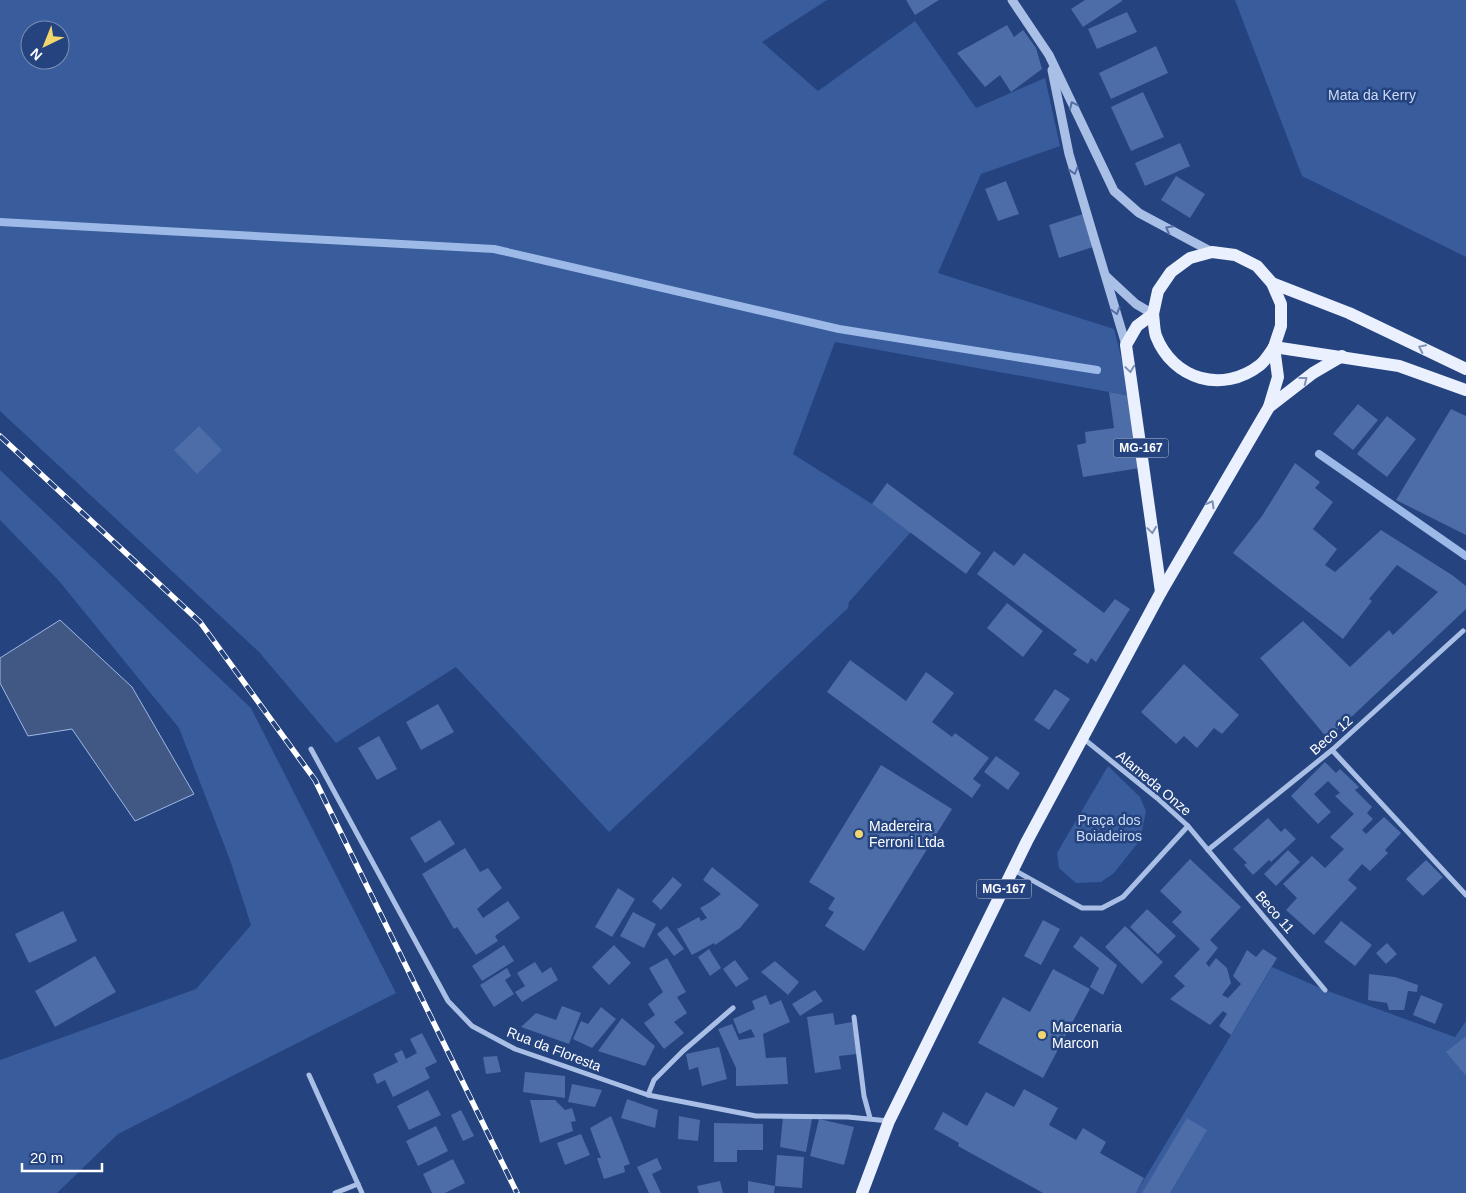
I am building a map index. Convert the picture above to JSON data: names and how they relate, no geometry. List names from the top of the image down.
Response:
{
  "streets": {
    "main road": ["MG-167"],
    "street": [
      "Beco 12",
      "Alameda Onze",
      "Beco 11",
      "Rua da Floresta"
    ]
  },
  "crossings": [
    ["MG-167", "Alameda Onze"],
    ["MG-167", "Rua da Floresta"],
    ["Beco 12", "Alameda Onze"],
    ["Beco 12", "Beco 11"],
    ["Alameda Onze", "Beco 11"]
  ],
  "parks": ["Mata da Kerry", "Praça dos Boiadeiros"],
  "places": ["Madereira Ferroni Ltda", "Marcenaria Marcon"],
  "scale_bar": "20 m",
  "north": "bottom left"
}
